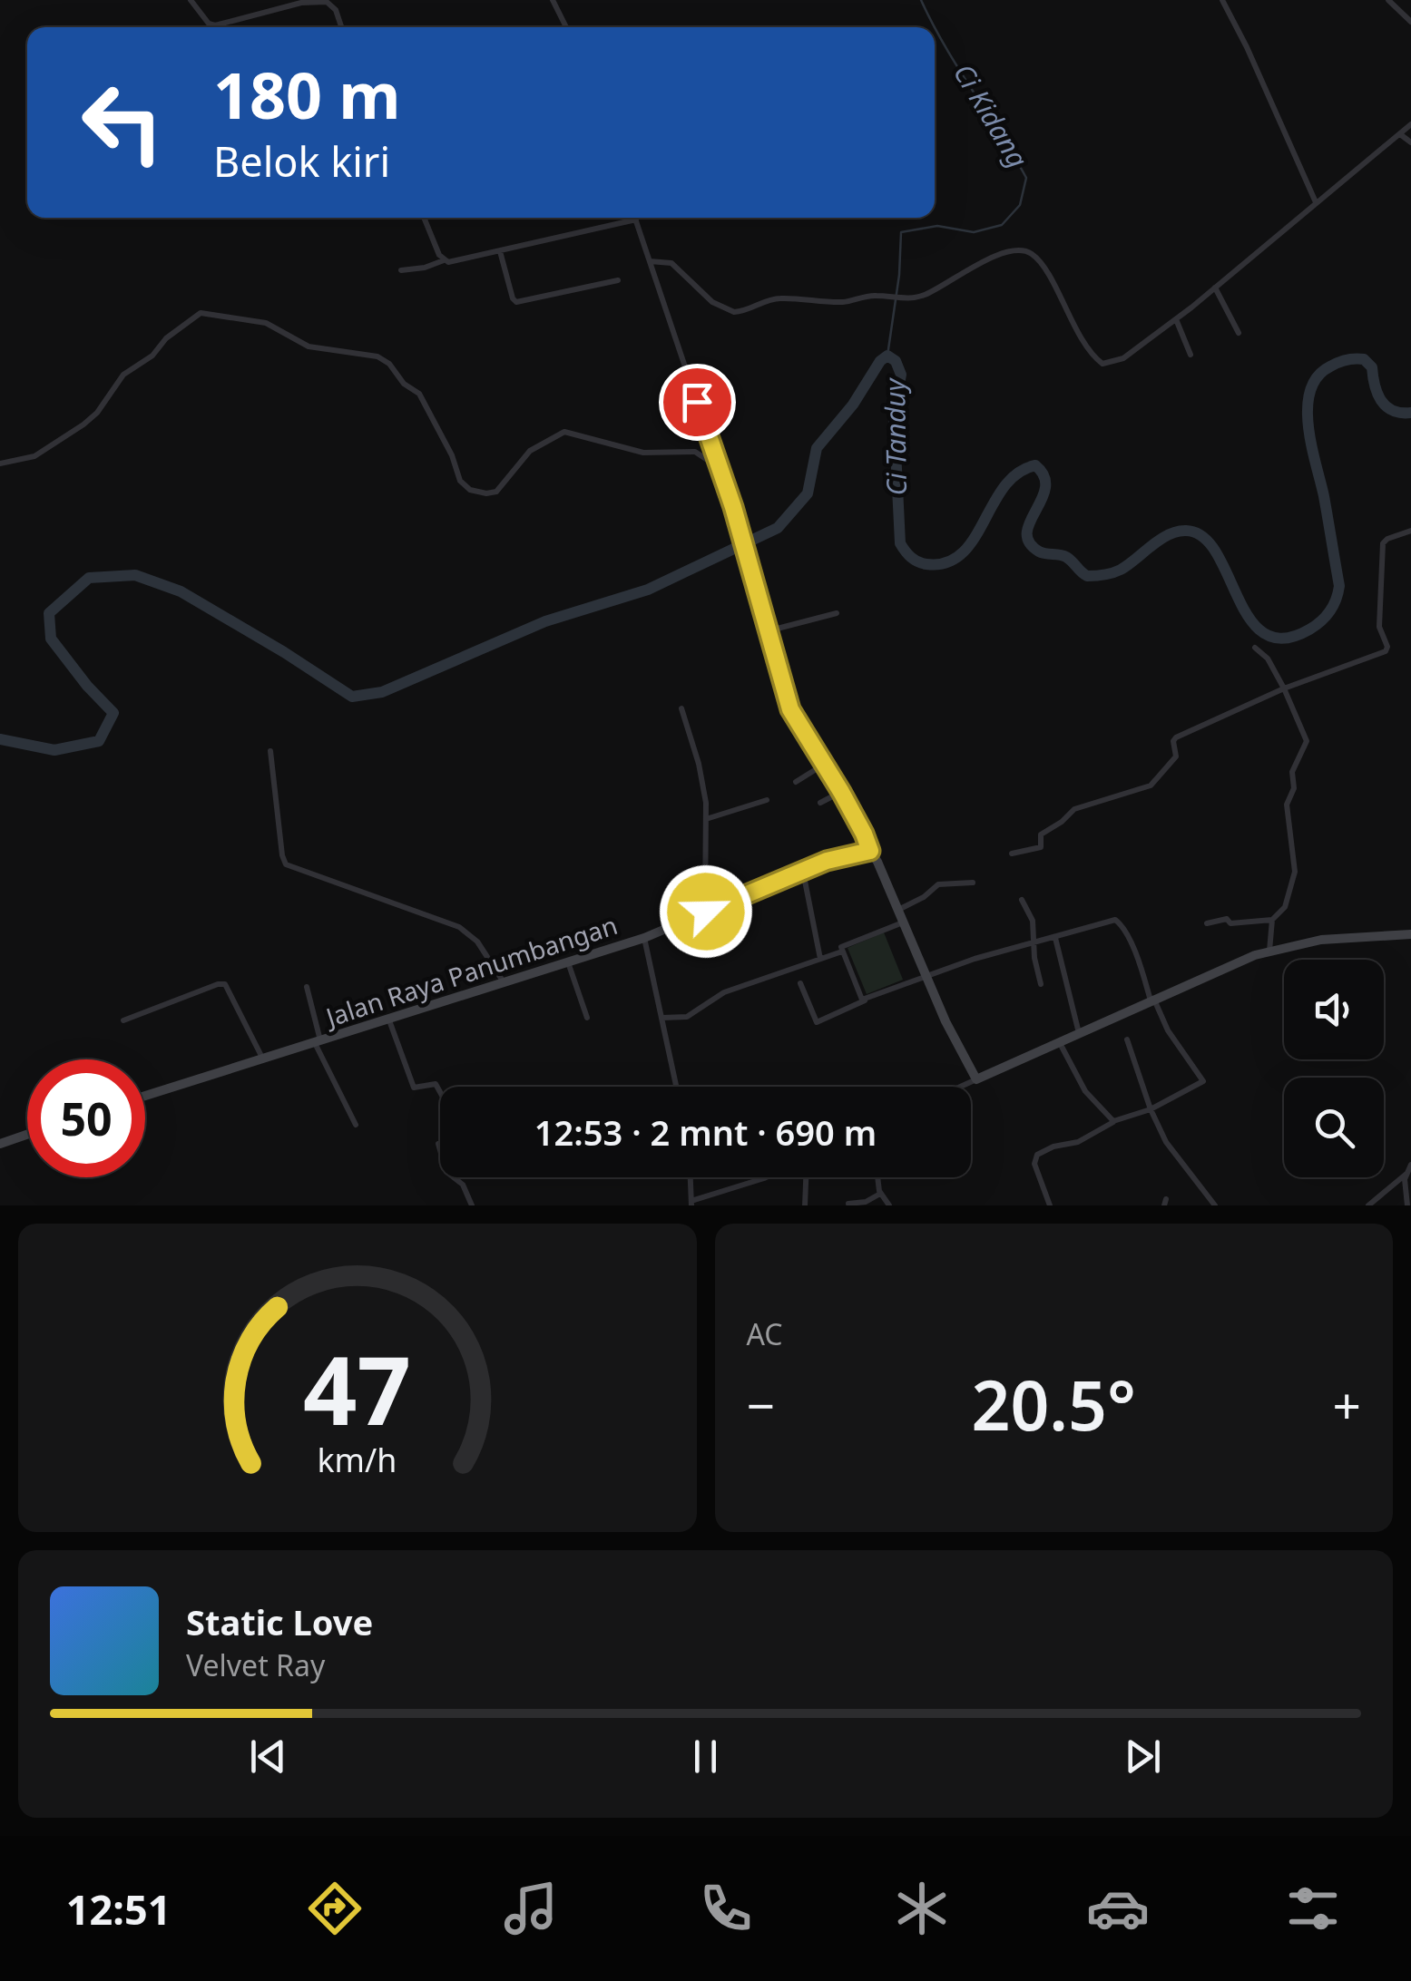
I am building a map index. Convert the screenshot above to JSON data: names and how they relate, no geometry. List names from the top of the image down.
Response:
{
  "streets": {
    "main road": ["Jalan Raya Panumbangan"]
  },
  "water": ["Ci Kidang", "Ci Tanduy"],
  "page": {
    "turn": ["180 m", "Belok kiri"],
    "limit": "50",
    "trip": "12:53 · 2 mnt · 690 m",
    "tile": "AC",
    "heat": ["−", "20.5°", "+"],
    "song": ["Static Love", "Velvet Ray"],
    "tabs": "12:51",
    "gauge": ["47", "km/h"]
  }
}
